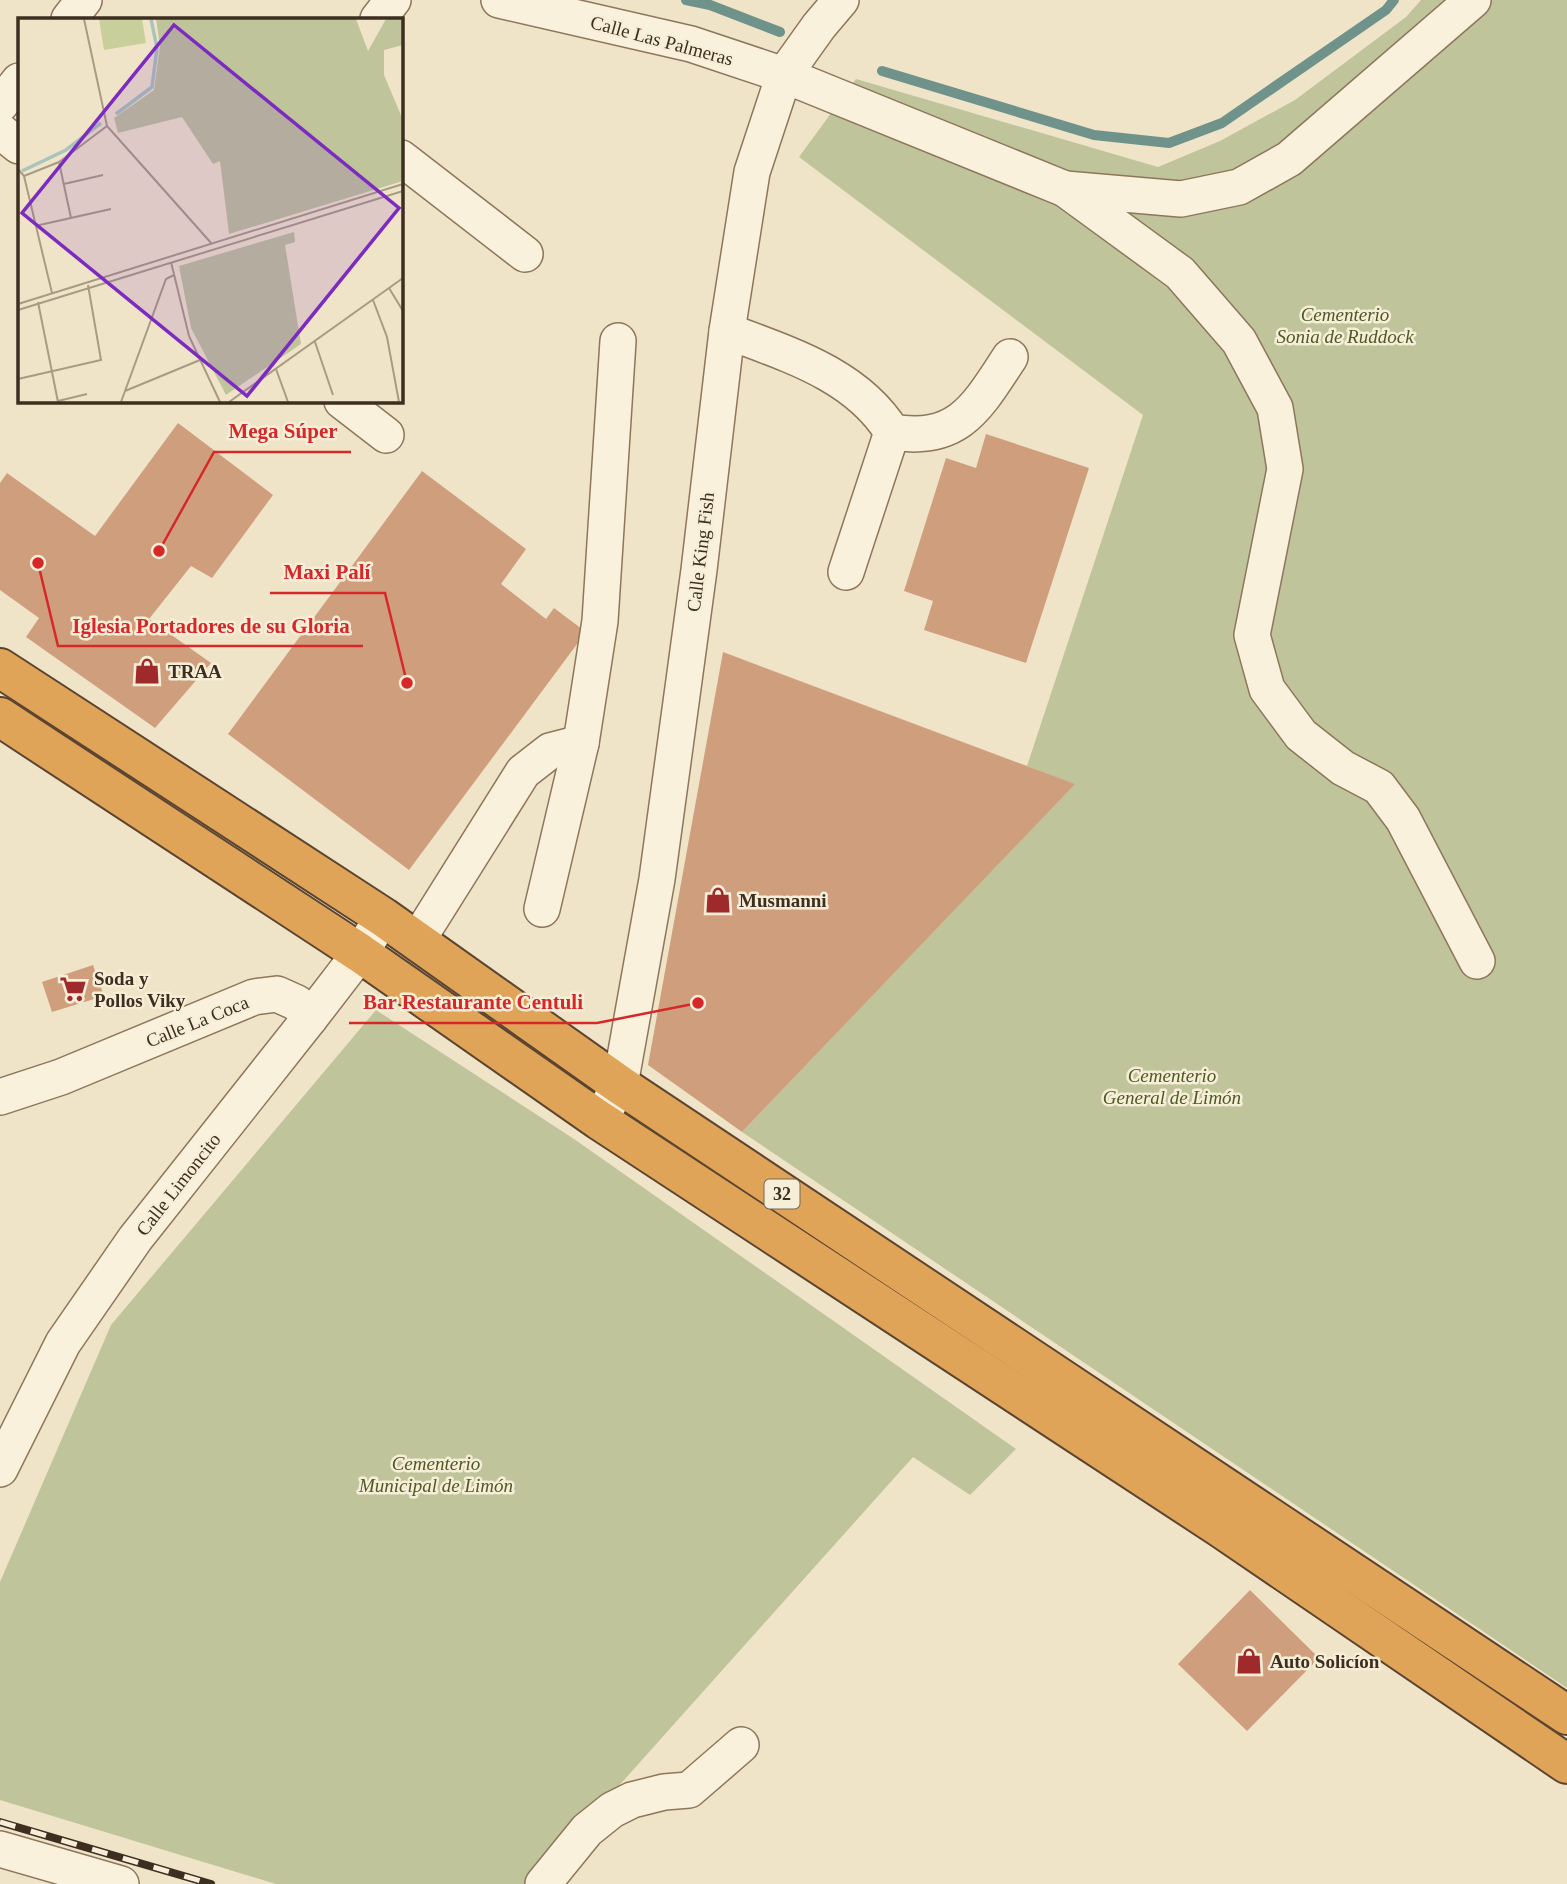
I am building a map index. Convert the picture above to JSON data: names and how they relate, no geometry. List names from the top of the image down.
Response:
{
  "streets": {
    "highway": ["32"],
    "street": [
      "Calle Las Palmeras",
      "Calle King Fish",
      "Calle La Coca",
      "Calle Limoncito"
    ]
  },
  "crossings": [
    ["Calle Las Palmeras", "Calle King Fish"],
    ["Calle King Fish", "32"],
    ["Calle La Coca", "Calle Limoncito"],
    ["Calle Limoncito", "32"]
  ],
  "parks": ["Cementerio Sonia de Ruddock", "Cementerio General de Limón", "Cementerio Municipal de Limón"],
  "places": {
    "other": [
      "Mega Súper",
      "Iglesia Portadores de su Gloria",
      "Maxi Palí",
      "Bar Restaurante Centuli"
    ],
    "shop": ["TRAA", "Musmanni", "Auto Solicíon"],
    "supermarket": ["Soda y Pollos Viky"]
  }
}
